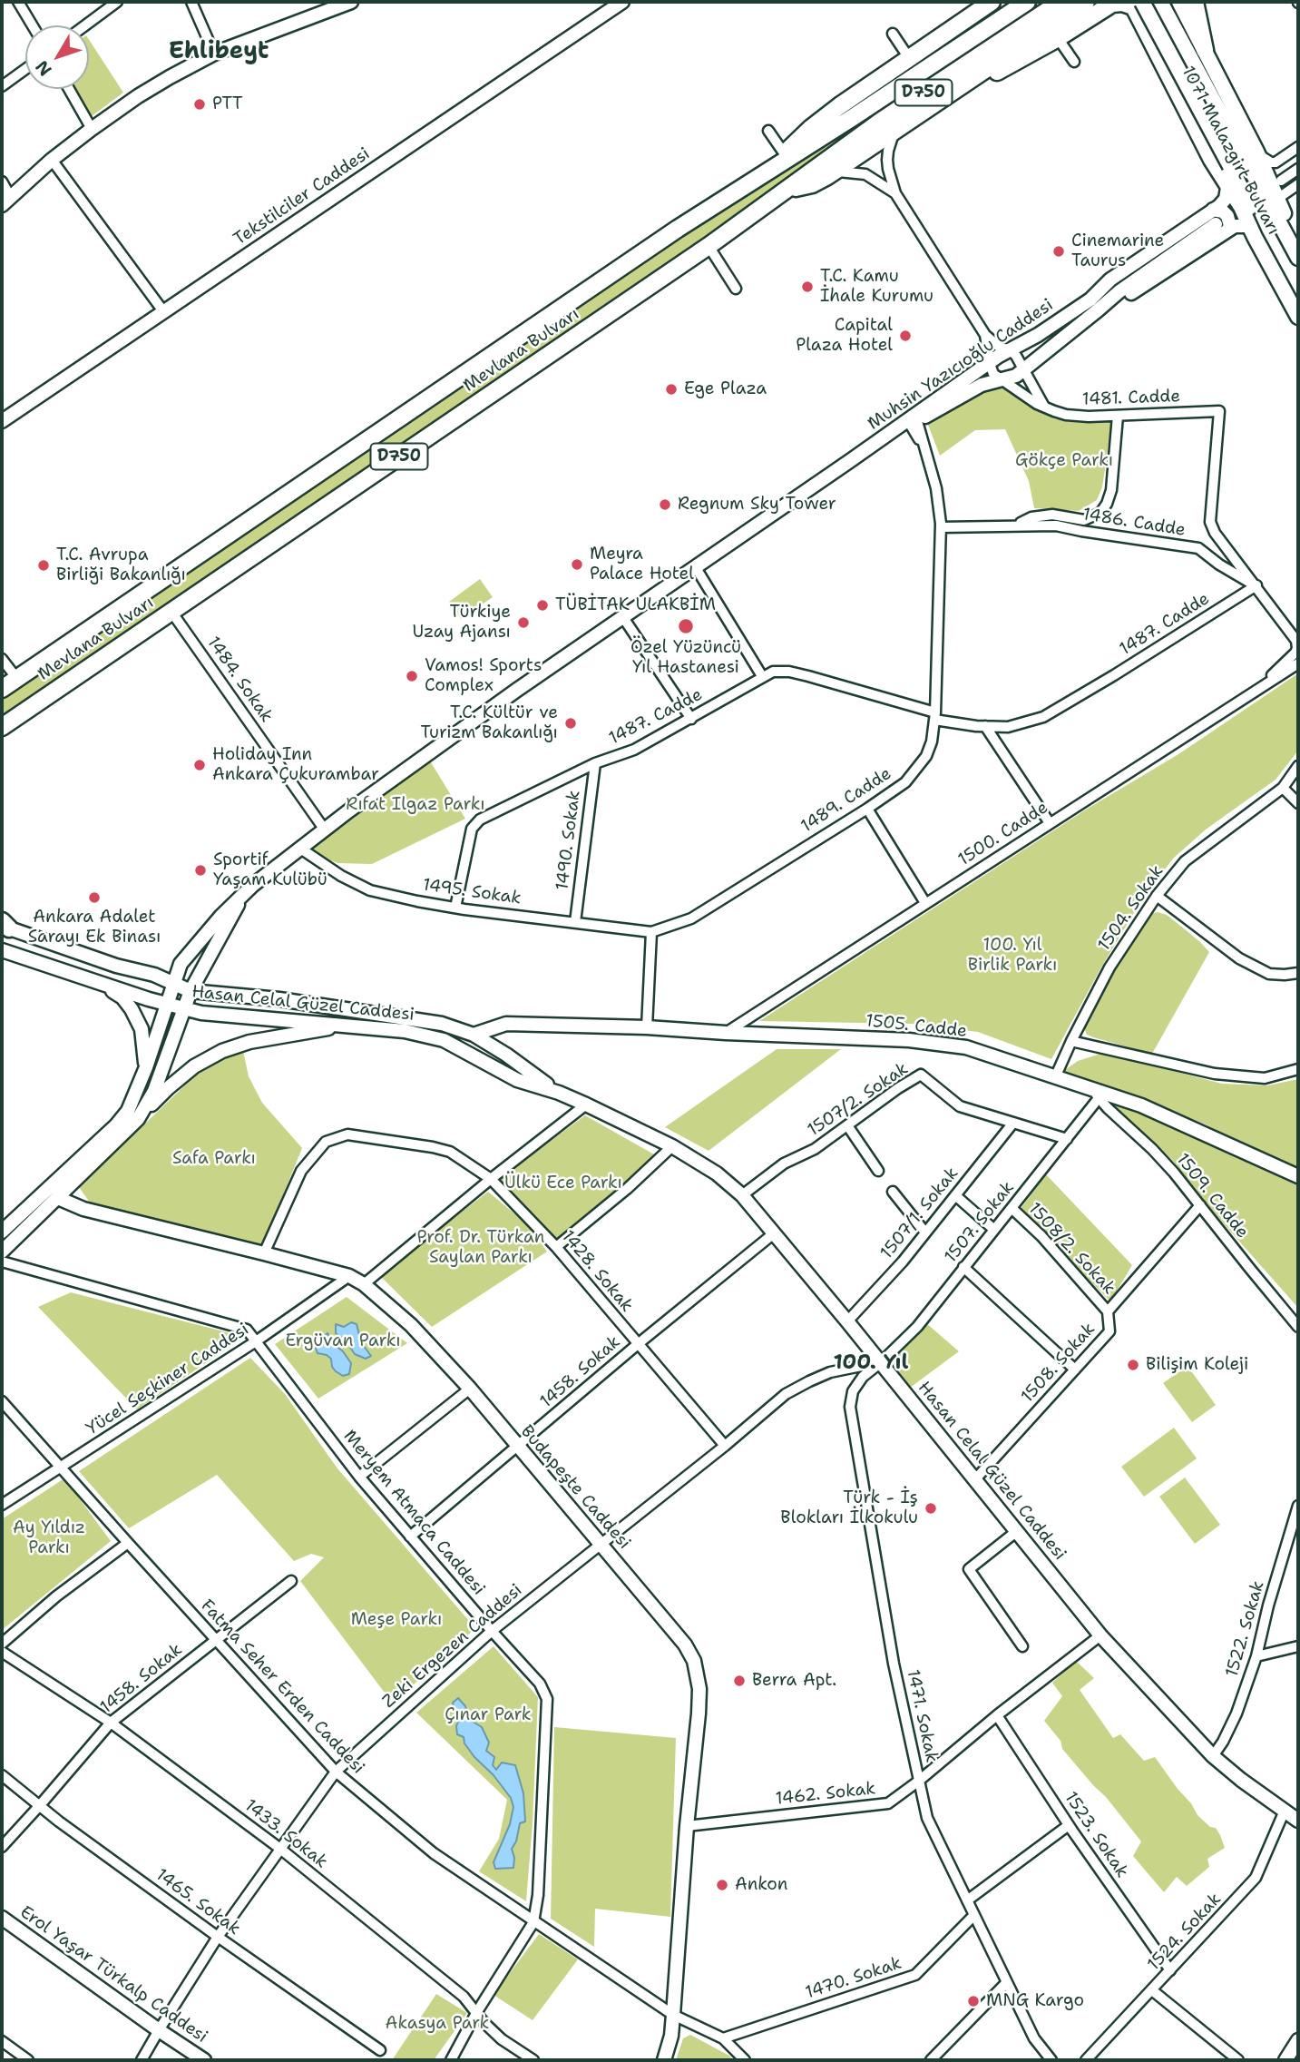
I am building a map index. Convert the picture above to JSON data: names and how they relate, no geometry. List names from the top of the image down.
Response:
{
  "streets": {
    "highway": ["D750", "Mevlana Bulvarı"],
    "main road": [
      "1071 Malazgirt Bulvarı",
      "Tekstilciler Caddesi",
      "Muhsin Yazıcıoğlu Caddesi",
      "Hasan Celal Güzel Caddesi",
      "1505. Cadde",
      "Budapeşte Caddesi",
      "Erol Yaşar Türkalp Caddesi"
    ],
    "street": [
      "1481. Cadde",
      "1486. Cadde",
      "1487. Cadde",
      "1484. Sokak",
      "1489. Cadde",
      "1500. Cadde",
      "1490. Sokak",
      "1495. Sokak",
      "1504. Sokak",
      "1507/2. Sokak",
      "1509. Cadde",
      "1507/1. Sokak",
      "1507. Sokak",
      "1508/2. Sokak",
      "1428. Sokak",
      "1508. Sokak",
      "1458. Sokak",
      "Yücel Seçkiner Caddesi",
      "Meryem Atmaca Caddesi",
      "1522. Sokak",
      "Zeki Ergezen Caddesi",
      "Fatma Seher Erden Caddesi",
      "1471. Sokak",
      "1462. Sokak",
      "1433. Sokak",
      "1523. Sokak",
      "1465. Sokak",
      "1524. Sokak",
      "1470. Sokak"
    ]
  },
  "crossings": [
    ["1071 Malazgirt Bulvarı", "Muhsin Yazıcıoğlu Caddesi"],
    ["Mevlana Bulvarı", "1484. Sokak"],
    ["Muhsin Yazıcıoğlu Caddesi", "1481. Cadde"],
    ["Muhsin Yazıcıoğlu Caddesi", "1484. Sokak"],
    ["Muhsin Yazıcıoğlu Caddesi", "1489. Cadde"],
    ["Muhsin Yazıcıoğlu Caddesi", "1495. Sokak"],
    ["Muhsin Yazıcıoğlu Caddesi", "Hasan Celal Güzel Caddesi"],
    ["Muhsin Yazıcıoğlu Caddesi", "Budapeşte Caddesi"],
    ["1481. Cadde", "1486. Cadde"],
    ["1481. Cadde", "1487. Cadde"],
    ["1486. Cadde", "1487. Cadde"],
    ["1486. Cadde", "1489. Cadde"],
    ["1486. Cadde", "1500. Cadde"],
    ["1487. Cadde", "1489. Cadde"],
    ["1487. Cadde", "1490. Sokak"],
    ["1487. Cadde", "1495. Sokak"],
    ["1489. Cadde", "1495. Sokak"],
    ["1500. Cadde", "1505. Cadde"],
    ["1490. Sokak", "1495. Sokak"],
    ["1504. Sokak", "1505. Cadde"],
    ["Hasan Celal Güzel Caddesi", "1505. Cadde"],
    ["Hasan Celal Güzel Caddesi", "1507/2. Sokak"],
    ["Hasan Celal Güzel Caddesi", "1507/1. Sokak"],
    ["Hasan Celal Güzel Caddesi", "1507. Sokak"],
    ["Hasan Celal Güzel Caddesi", "1508. Sokak"],
    ["Hasan Celal Güzel Caddesi", "1458. Sokak"],
    ["Hasan Celal Güzel Caddesi", "1522. Sokak"],
    ["Hasan Celal Güzel Caddesi", "Zeki Ergezen Caddesi"],
    ["Hasan Celal Güzel Caddesi", "1471. Sokak"],
    ["Hasan Celal Güzel Caddesi", "1462. Sokak"],
    ["Hasan Celal Güzel Caddesi", "1524. Sokak"],
    ["1505. Cadde", "1509. Cadde"],
    ["1505. Cadde", "1507. Sokak"],
    ["1507/2. Sokak", "1507/1. Sokak"],
    ["1507/2. Sokak", "1507. Sokak"],
    ["1509. Cadde", "1507. Sokak"],
    ["1509. Cadde", "1508. Sokak"],
    ["1507. Sokak", "1508/2. Sokak"],
    ["1507. Sokak", "Zeki Ergezen Caddesi"],
    ["1507. Sokak", "1471. Sokak"],
    ["1508/2. Sokak", "1508. Sokak"],
    ["1428. Sokak", "1458. Sokak"],
    ["1428. Sokak", "Budapeşte Caddesi"],
    ["1428. Sokak", "Zeki Ergezen Caddesi"],
    ["1458. Sokak", "Budapeşte Caddesi"],
    ["1458. Sokak", "Meryem Atmaca Caddesi"],
    ["1458. Sokak", "Fatma Seher Erden Caddesi"],
    ["1458. Sokak", "1433. Sokak"],
    ["1458. Sokak", "1465. Sokak"],
    ["Yücel Seçkiner Caddesi", "Budapeşte Caddesi"],
    ["Yücel Seçkiner Caddesi", "Meryem Atmaca Caddesi"],
    ["Yücel Seçkiner Caddesi", "Fatma Seher Erden Caddesi"],
    ["Budapeşte Caddesi", "Zeki Ergezen Caddesi"],
    ["Budapeşte Caddesi", "Fatma Seher Erden Caddesi"],
    ["Budapeşte Caddesi", "1462. Sokak"],
    ["Meryem Atmaca Caddesi", "Zeki Ergezen Caddesi"],
    ["Meryem Atmaca Caddesi", "Fatma Seher Erden Caddesi"],
    ["Meryem Atmaca Caddesi", "1433. Sokak"],
    ["Zeki Ergezen Caddesi", "Fatma Seher Erden Caddesi"],
    ["Zeki Ergezen Caddesi", "1471. Sokak"],
    ["Zeki Ergezen Caddesi", "1433. Sokak"],
    ["Zeki Ergezen Caddesi", "1465. Sokak"],
    ["Zeki Ergezen Caddesi", "Erol Yaşar Türkalp Caddesi"],
    ["Fatma Seher Erden Caddesi", "1470. Sokak"],
    ["1471. Sokak", "1462. Sokak"],
    ["1471. Sokak", "1470. Sokak"],
    ["1462. Sokak", "1523. Sokak"],
    ["1523. Sokak", "1524. Sokak"]
  ],
  "districts": ["Ehlibeyt", "100. Yıl"],
  "parks": [
    "Gökçe Parkı",
    "Rıfat Ilgaz Parkı",
    "100. Yıl Birlik Parkı",
    "Safa Parkı",
    "Ülkü Ece Parkı",
    "Prof. Dr. Türkan Saylan Parkı",
    "Ergüvan Parkı",
    "Ay Yıldız Parkı",
    "Meşe Parkı",
    "Çınar Park",
    "Akasya Park"
  ],
  "places": [
    "PTT",
    "Cinemarine Taurus",
    "T.C. Kamu İhale Kurumu",
    "Capital Plaza Hotel",
    "Ege Plaza",
    "Regnum Sky Tower",
    "Meyra Palace Hotel",
    "T.C. Avrupa Birliği Bakanlığı",
    "TÜBİTAK ULAKBİM",
    "Türkiye Uzay Ajansı",
    "Özel Yüzüncü Yıl Hastanesi",
    "Vamos! Sports Complex",
    "T.C. Kültür ve Turizm Bakanlığı",
    "Holiday Inn Ankara Çukurambar",
    "Sportif Yaşam Kulübü",
    "Ankara Adalet Sarayı Ek Binası",
    "Bilişim Koleji",
    "Türk - İş Blokları İlkokulu",
    "Berra Apt.",
    "Ankon",
    "MNG Kargo"
  ],
  "north": "bottom left"
}
